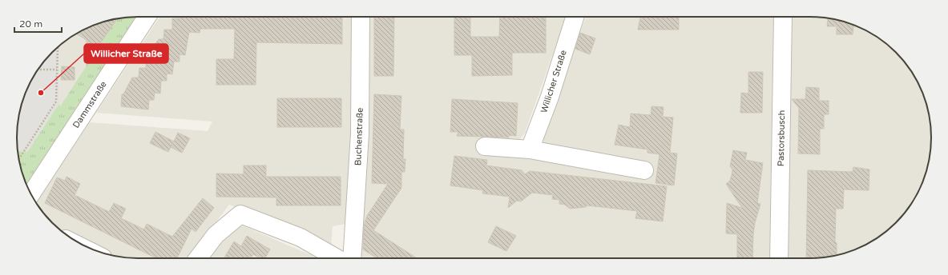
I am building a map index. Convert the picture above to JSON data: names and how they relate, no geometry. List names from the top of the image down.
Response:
{
  "streets": {
    "street": [
      "Willicher Straße",
      "Dammstraße",
      "Buchenstraße",
      "Pastorsbusch"
    ]
  },
  "places": ["Willicher Straße"],
  "scale_bar": "20 m"
}
